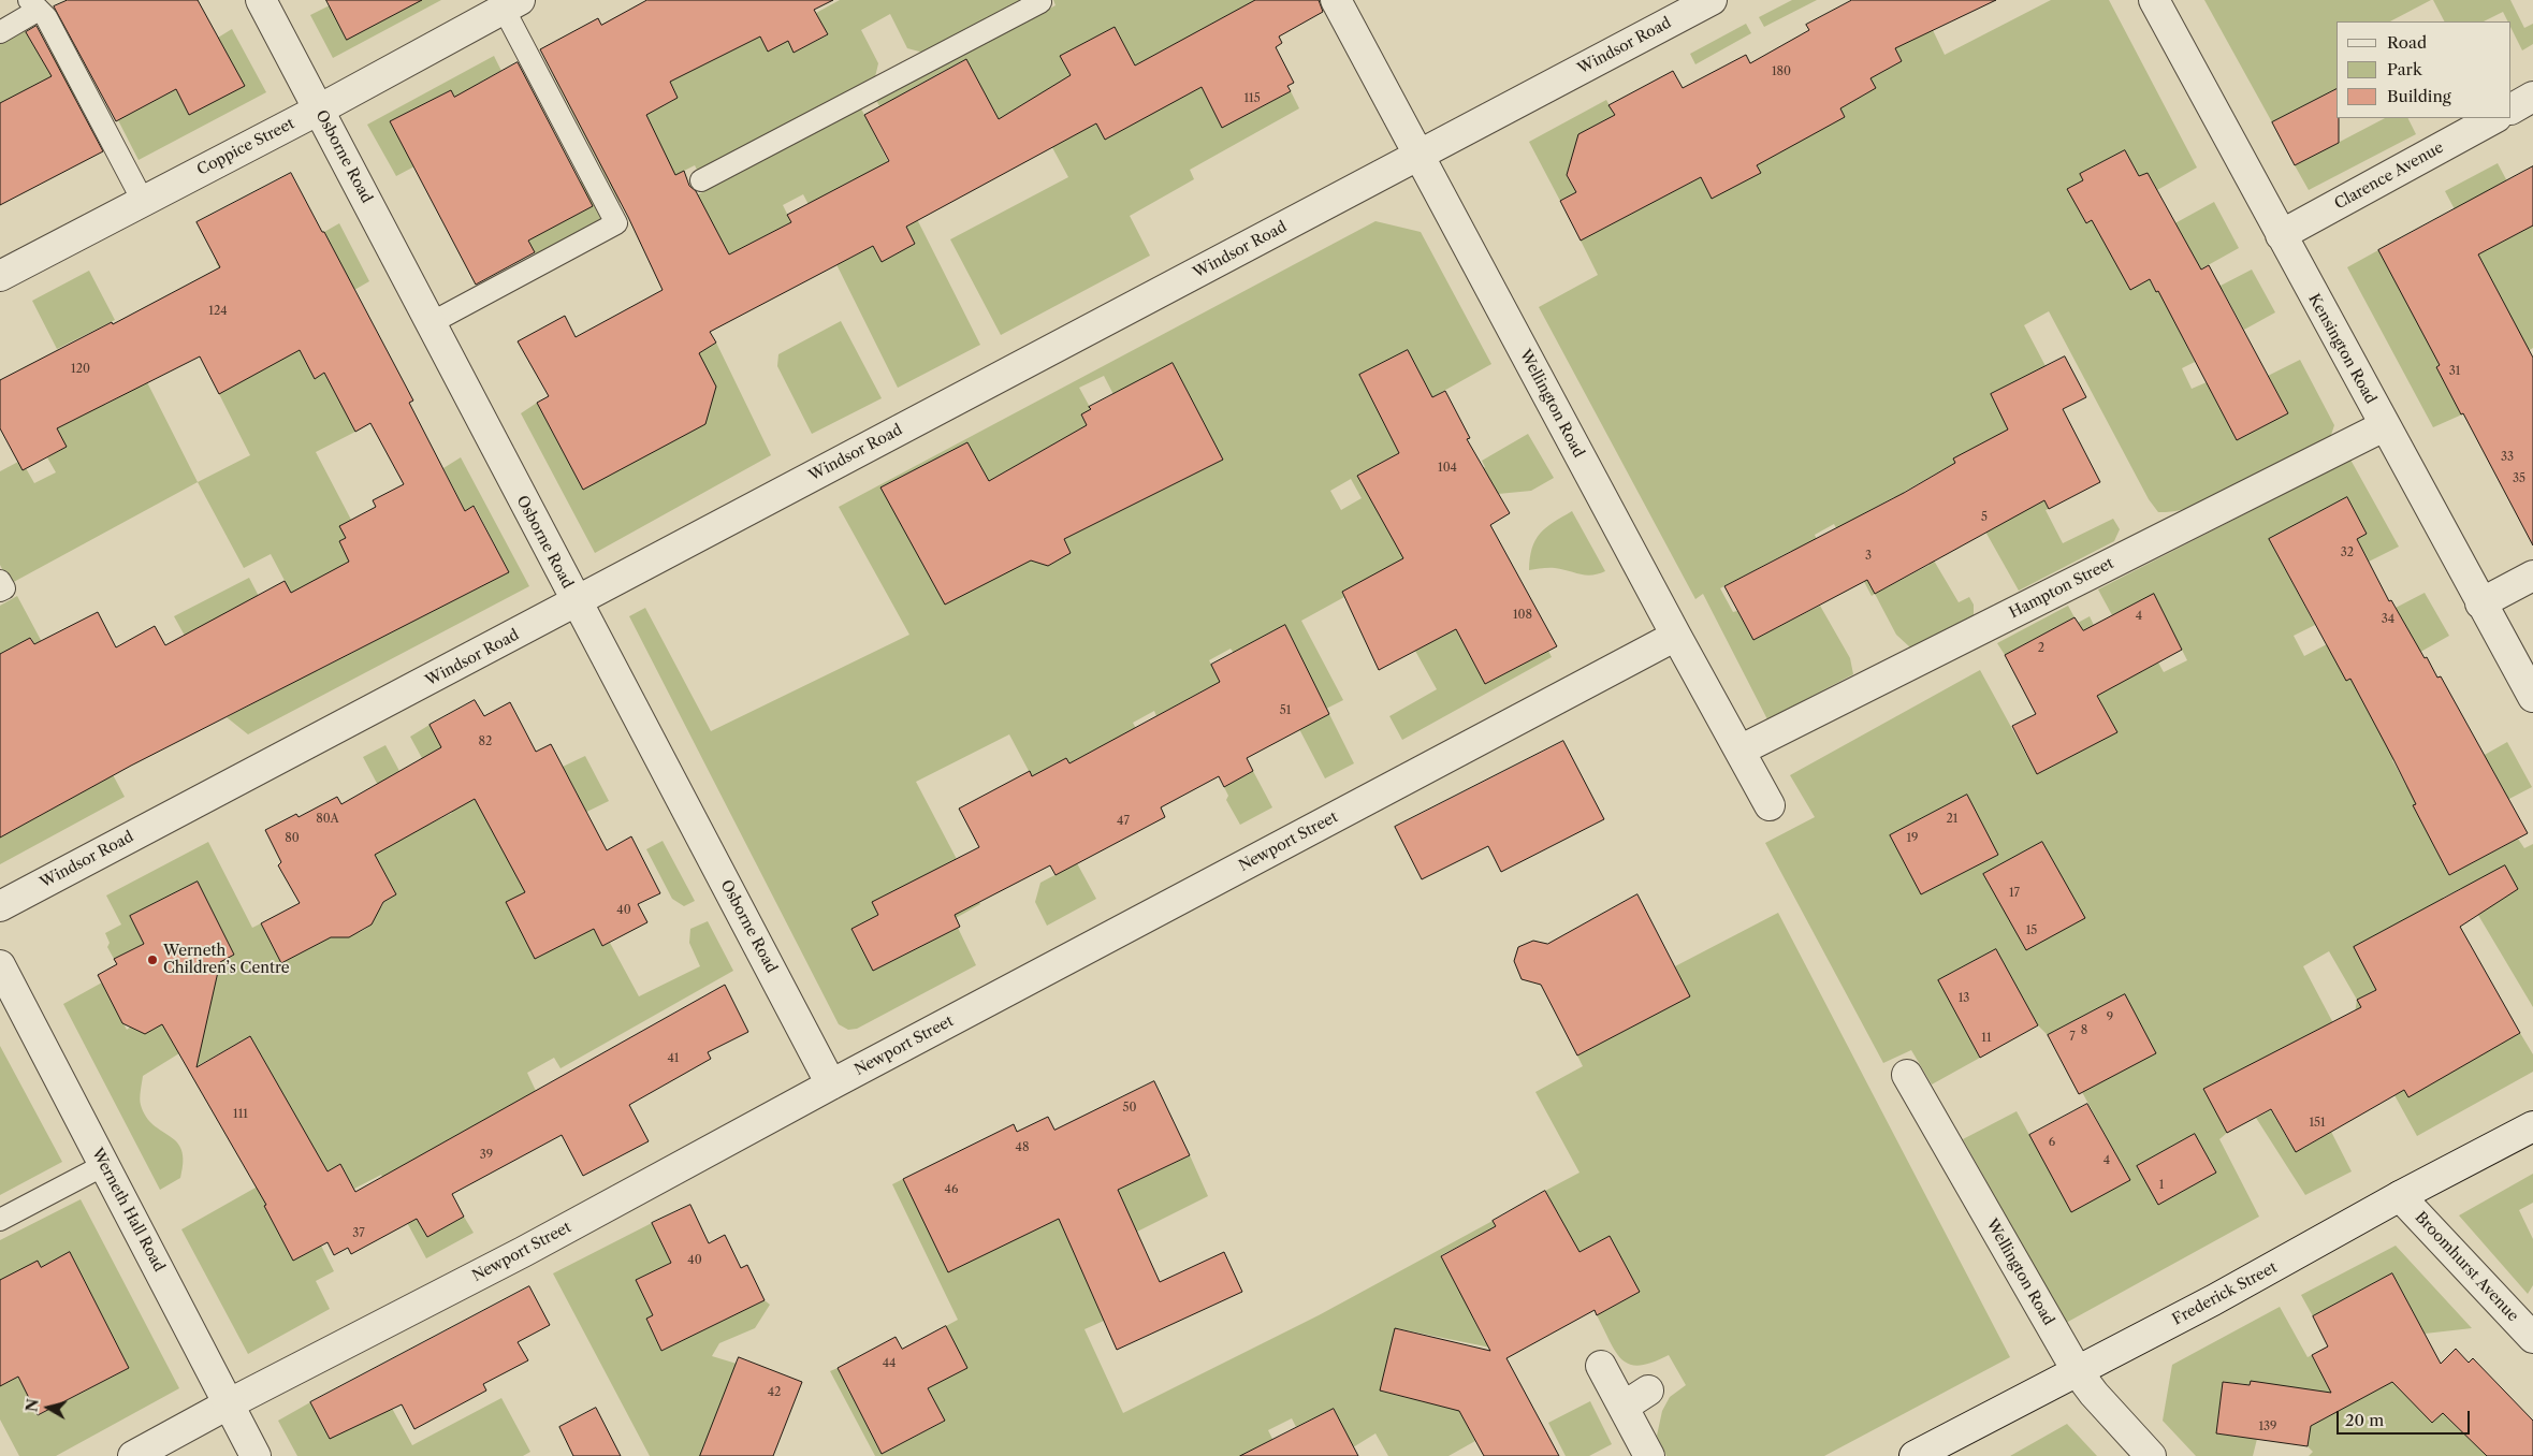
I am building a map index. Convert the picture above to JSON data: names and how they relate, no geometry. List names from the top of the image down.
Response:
{
  "streets": {
    "street": [
      "Windsor Road",
      "Coppice Street",
      "Osborne Road",
      "Clarence Avenue",
      "Kensington Road",
      "Wellington Road",
      "Hampton Street",
      "Newport Street",
      "Werneth Hall Road",
      "Broomhurst Avenue",
      "Frederick Street"
    ]
  },
  "crossings": [
    ["Windsor Road", "Osborne Road"],
    ["Windsor Road", "Wellington Road"],
    ["Coppice Street", "Osborne Road"],
    ["Osborne Road", "Newport Street"],
    ["Clarence Avenue", "Kensington Road"],
    ["Kensington Road", "Hampton Street"],
    ["Wellington Road", "Hampton Street"],
    ["Wellington Road", "Newport Street"],
    ["Wellington Road", "Frederick Street"],
    ["Newport Street", "Werneth Hall Road"],
    ["Broomhurst Avenue", "Frederick Street"]
  ],
  "places": ["Werneth Children’s Centre"],
  "house_numbers": [
    "180",
    "115",
    "124",
    "120",
    "31",
    "33",
    "104",
    "35",
    "5",
    "32",
    "3",
    "108",
    "4",
    "34",
    "2",
    "51",
    "82",
    "80A",
    "21",
    "47",
    "80",
    "19",
    "17",
    "40",
    "15",
    "13",
    "9",
    "8",
    "7",
    "11",
    "41",
    "50",
    "111",
    "151",
    "6",
    "48",
    "39",
    "4",
    "1",
    "46",
    "37",
    "40",
    "44",
    "42",
    "139"
  ],
  "legend": ["Road", "Park", "Building"],
  "scale_bar": "20 m",
  "north": "left"
}
